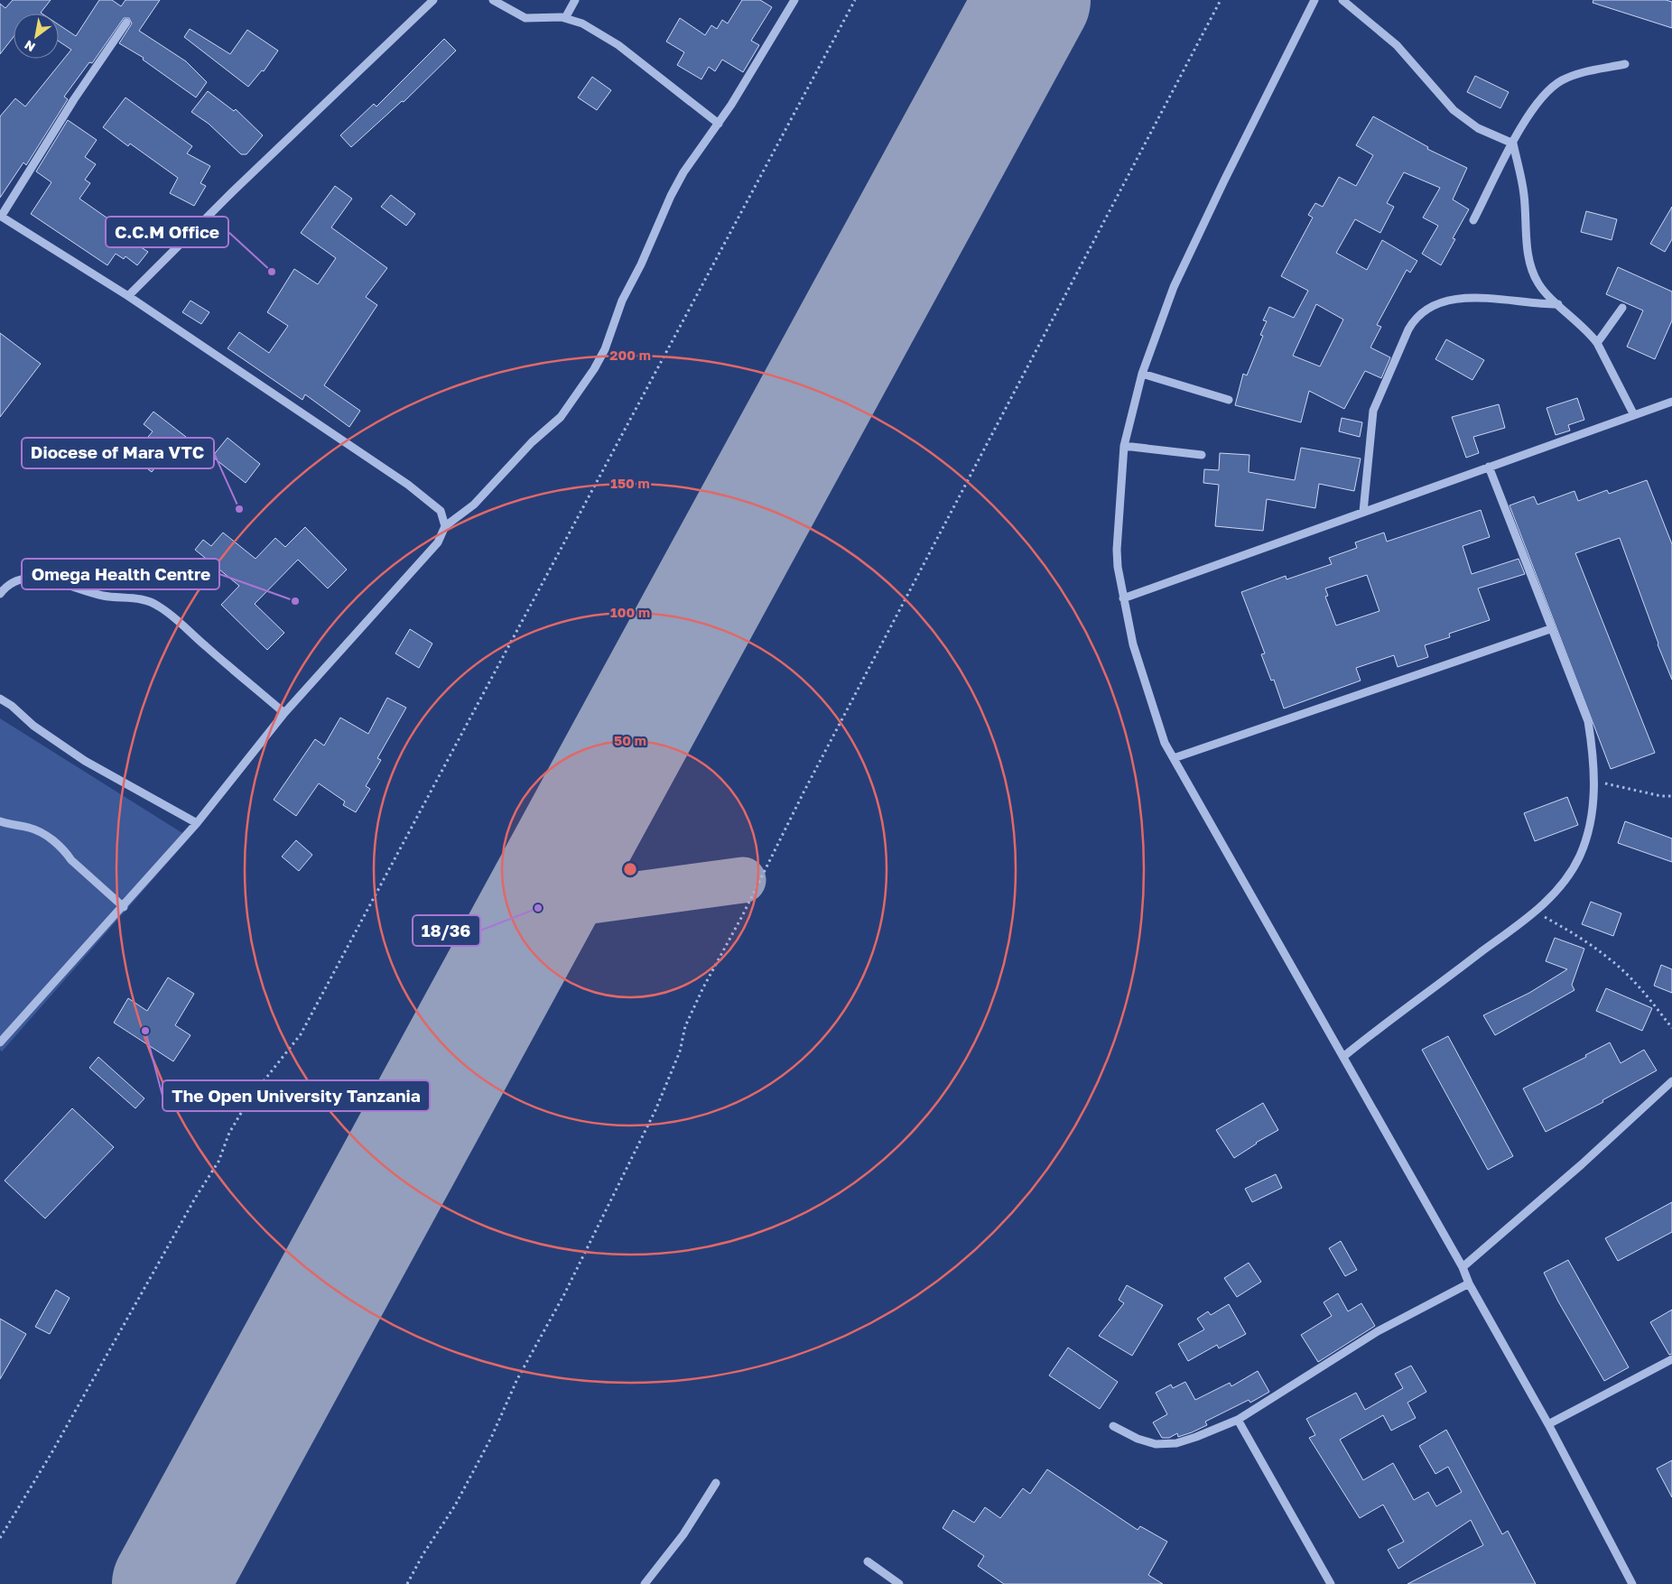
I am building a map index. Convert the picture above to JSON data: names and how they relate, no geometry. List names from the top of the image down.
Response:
{
  "places": [
    "C.C.M Office",
    "Diocese of Mara VTC",
    "Omega Health Centre",
    "18/36",
    "The Open University Tanzania"
  ],
  "north": "bottom left",
  "rings": [
    "200 m",
    "150 m",
    "100 m",
    "50 m"
  ]
}
